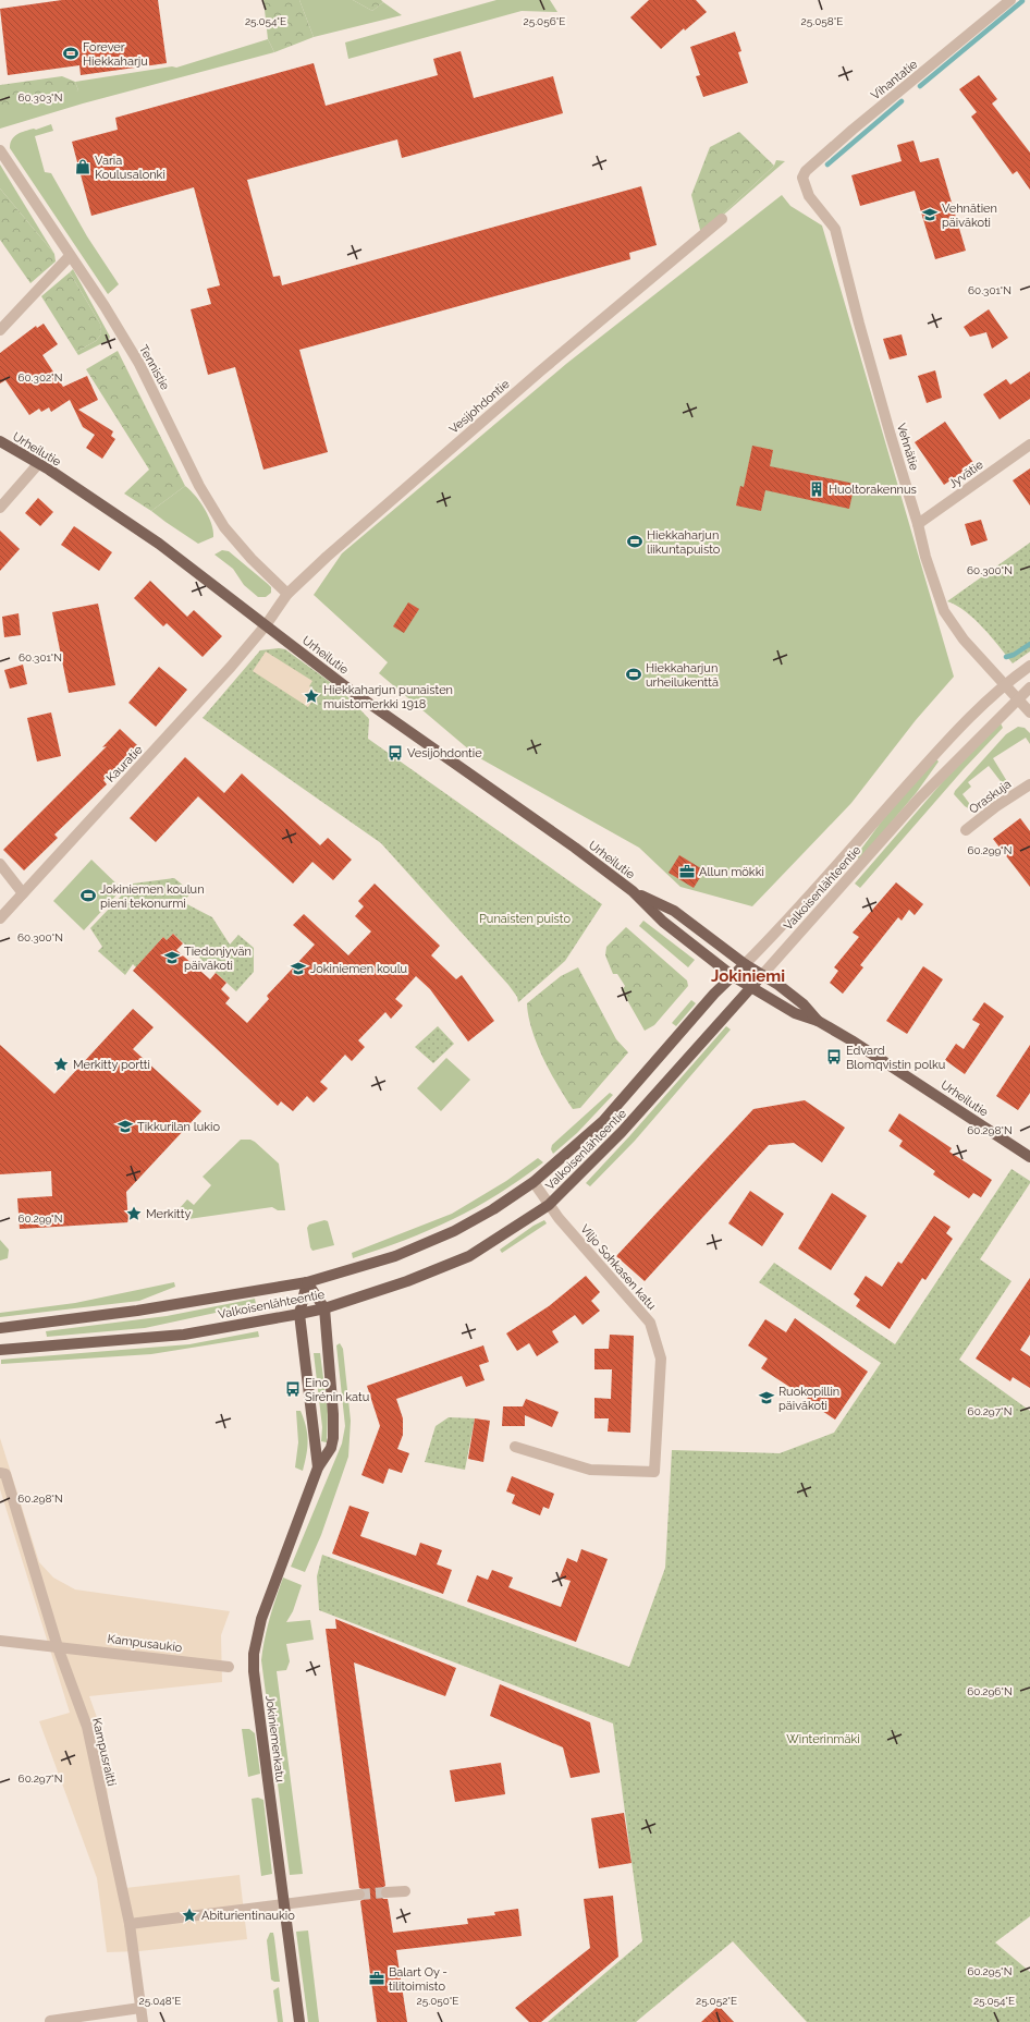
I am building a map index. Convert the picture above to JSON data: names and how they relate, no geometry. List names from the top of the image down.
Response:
{
  "streets": {
    "main road": ["Urheilutie", "Valkoisenlähteentie", "Jokiniemenkatu"],
    "street": [
      "Vihantatie",
      "Tennistie",
      "Vesijohdontie",
      "Vehnätie",
      "Jyvätie",
      "Kauratie",
      "Oraskuja",
      "Viljo Sohkasen katu",
      "Kampusaukio",
      "Kampusraitti"
    ]
  },
  "crossings": [
    ["Vihantatie", "Vehnätie"],
    ["Tennistie", "Vesijohdontie"],
    ["Vesijohdontie", "Urheilutie"],
    ["Vesijohdontie", "Kauratie"],
    ["Vehnätie", "Jyvätie"],
    ["Vehnätie", "Valkoisenlähteentie"],
    ["Urheilutie", "Kauratie"],
    ["Urheilutie", "Valkoisenlähteentie"],
    ["Valkoisenlähteentie", "Viljo Sohkasen katu"],
    ["Valkoisenlähteentie", "Jokiniemenkatu"],
    ["Kampusaukio", "Kampusraitti"]
  ],
  "districts": ["Jokiniemi"],
  "parks": ["Punaisten puisto", "Winterinmäki"],
  "places": {
    "sports": [
      "Forever Hiekkaharju",
      "Hiekkaharjun liikuntapuisto",
      "Hiekkaharjun urheilukenttä",
      "Jokiniemen koulun pieni tekonurmi"
    ],
    "shop": ["Varia Koulusalonki"],
    "school or university": [
      "Vehnätien päiväkoti",
      "Tiedonjyvän päiväkoti",
      "Jokiniemen koulu",
      "Tikkurilan lukio",
      "Ruokopillin päiväkoti"
    ],
    "building": ["Huoltorakennus"],
    "place": [
      "Hiekkaharjun punaisten muistomerkki 1918",
      "Merkitty portti",
      "Merkitty",
      "Abiturientinaukio"
    ],
    "bus stop": ["Vesijohdontie", "Edvard Blomqvistin polku", "Eino Sirénin katu"],
    "office": ["Allun mökki", "Balart Oy - tilitoimisto"]
  },
  "coordinates": [
    "25.056°E",
    "25.054°E",
    "25.058°E",
    "60.303°N",
    "60.301°N",
    "60.302°N",
    "60.300°N",
    "60.299°N",
    "60.298°N",
    "60.297°N",
    "60.296°N",
    "60.295°N",
    "25.048°E",
    "25.050°E",
    "25.052°E"
  ]
}
